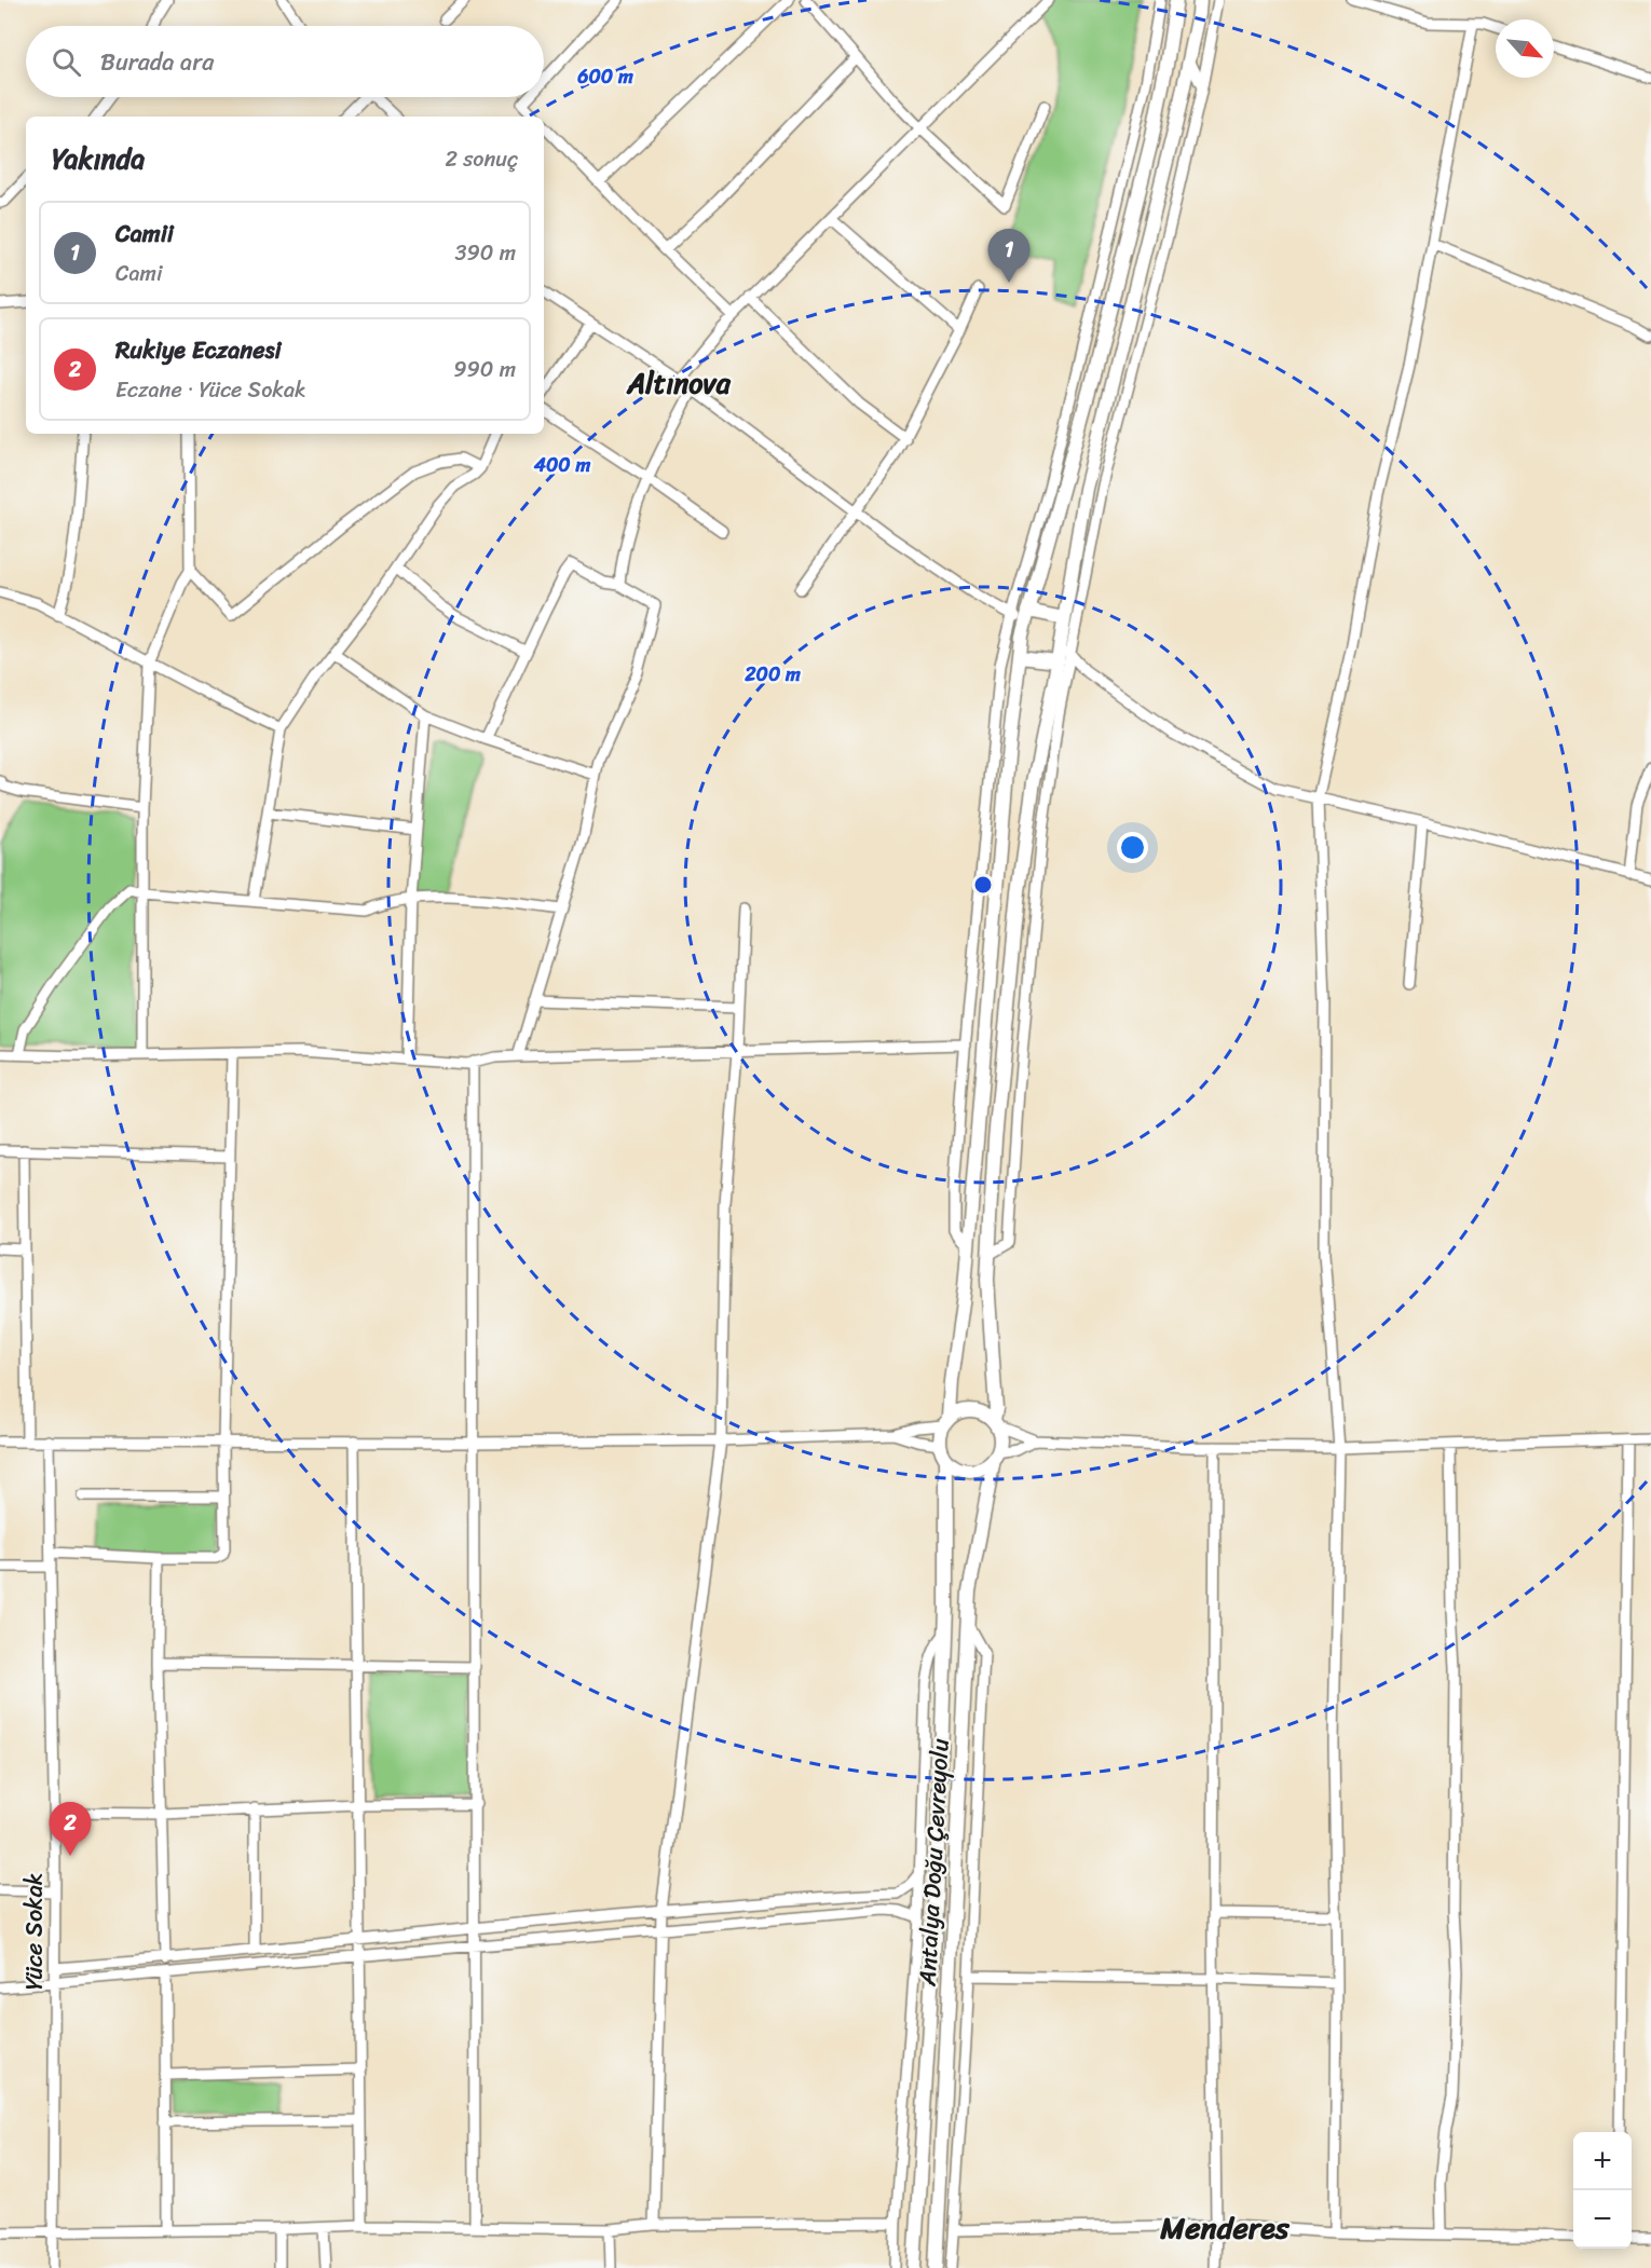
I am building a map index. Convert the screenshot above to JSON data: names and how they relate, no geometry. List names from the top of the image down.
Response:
{
  "streets": {
    "main road": ["Antalya Doğu Çevreyolu"],
    "street": ["Yüce Sokak"]
  },
  "districts": ["Altınova", "Menderes"],
  "north": "bottom right",
  "page": {
    "search": "Burada ara",
    "heading": ["Yakında", "2 sonuç"],
    "list": [
      {
        "mark": "1",
        "name": "Camii",
        "note": "Cami",
        "value": "390 m"
      },
      {
        "mark": "2",
        "name": "Rukiye Eczanesi",
        "note": "Eczane · Yüce Sokak",
        "value": "990 m"
      }
    ],
    "pins": ["1", "2"],
    "map_buttons": ["+", "−"]
  },
  "rings": ["600 m", "400 m", "200 m"]
}
